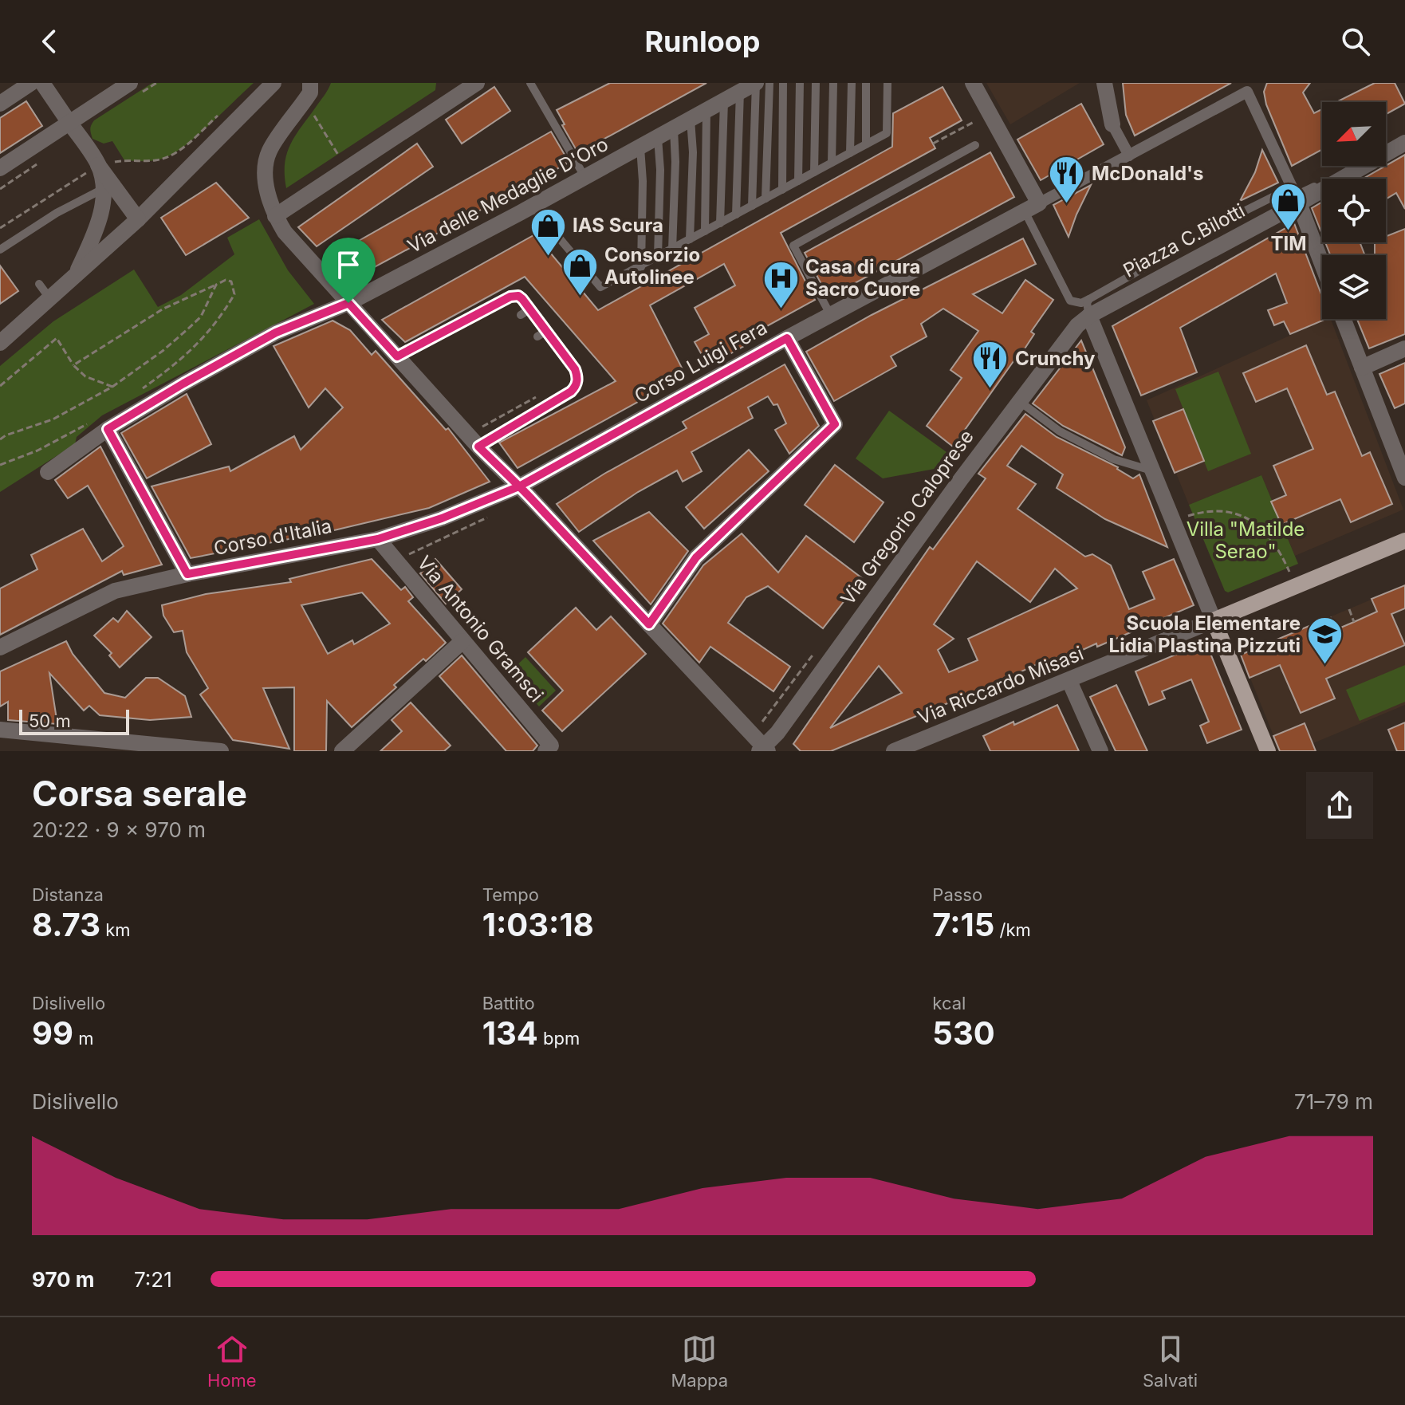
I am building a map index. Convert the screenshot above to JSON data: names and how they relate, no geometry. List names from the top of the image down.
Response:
{
  "streets": {
    "main road": ["Via Riccardo Misasi"],
    "street": [
      "Via delle Medaglie D'Oro",
      "Piazza C.Bilotti",
      "Corso Luigi Fera",
      "Via Gregorio Caloprese",
      "Corso d'Italia",
      "Via Antonio Gramsci"
    ]
  },
  "crossings": [
    ["Piazza C.Bilotti", "Via Gregorio Caloprese"],
    ["Corso Luigi Fera", "Corso d'Italia"],
    ["Corso d'Italia", "Via Antonio Gramsci"]
  ],
  "parks": ["Villa \"Matilde Serao\""],
  "places": {
    "restaurant": ["McDonald's", "Crunchy"],
    "shop": ["TIM", "IAS Scura", "Consorzio Autolinee"],
    "hospital": ["Casa di cura Sacro Cuore"],
    "school or university": ["Scuola Elementare Lidia Plastina Pizzuti"]
  },
  "scale_bar": "50 m",
  "north": "bottom left",
  "page": {
    "header": "Runloop",
    "scale": "50 m",
    "heading": ["Corsa serale", "20:22 · 9 × 970 m"],
    "stats": [
      ["Distanza", "8.73 km"],
      ["Tempo", "1:03:18"],
      ["Passo", "7:15 /km"],
      ["Dislivello", "99 m"],
      ["Battito", "134 bpm"],
      ["kcal", "530"]
    ],
    "chart": ["Dislivello", "71–79 m"],
    "list": [
      {
        "name": "970 m",
        "note": "7:21"
      }
    ],
    "tabs": ["Home", "Mappa", "Salvati"]
  }
}
